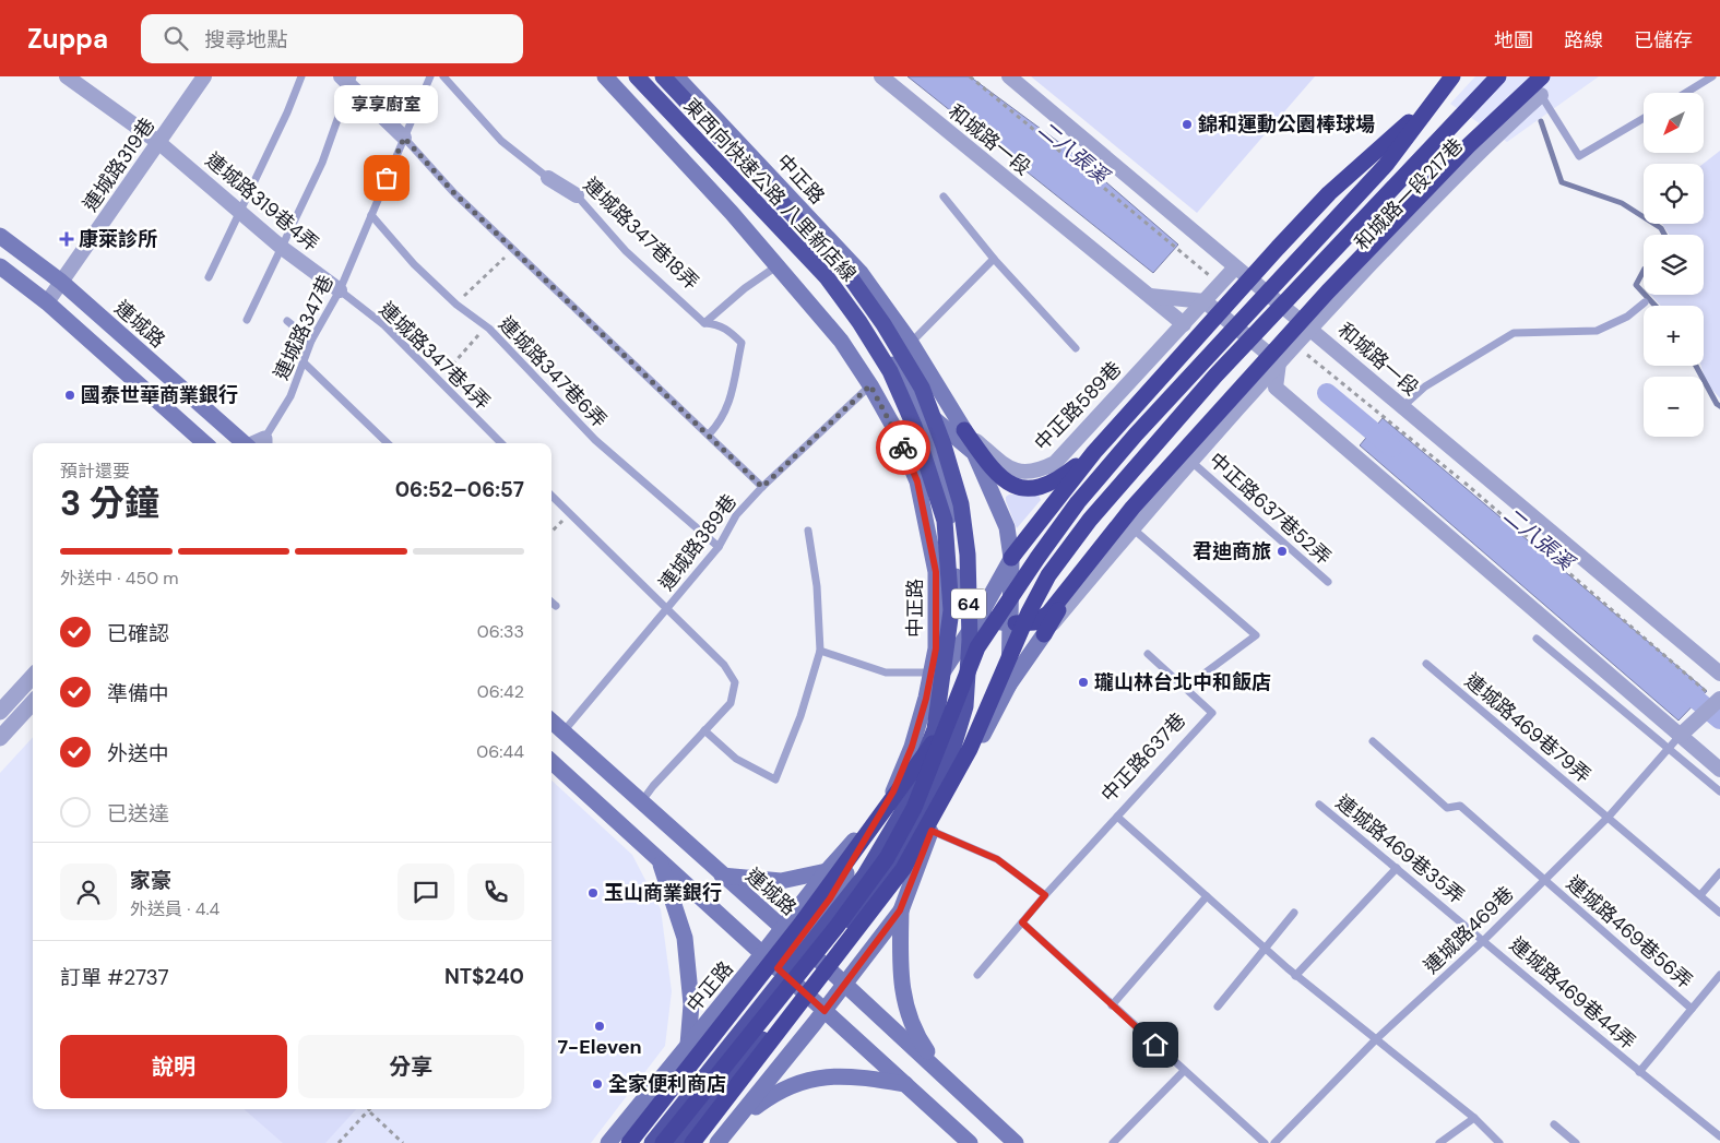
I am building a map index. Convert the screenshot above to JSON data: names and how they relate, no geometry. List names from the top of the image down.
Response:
{
  "streets": {
    "highway": ["東西向快速公路 八里新店線", "64"],
    "main road": ["中正路", "連城路"],
    "street": [
      "和城路一段",
      "連城路319巷",
      "和城路一段217巷",
      "連城路319巷4弄",
      "連城路347巷18弄",
      "中正路589巷"
    ],
    "lane": [
      "連城路347巷",
      "連城路347巷4弄",
      "連城路347巷6弄",
      "中正路637巷52弄",
      "連城路389巷",
      "連城路469巷79弄",
      "中正路637巷",
      "連城路469巷35弄",
      "連城路469巷",
      "連城路469巷56弄",
      "連城路469巷44弄"
    ]
  },
  "crossings": [
    ["和城路一段", "和城路一段217巷"],
    ["和城路一段", "中正路589巷"],
    ["連城路319巷", "連城路319巷4弄"],
    ["連城路319巷", "連城路"],
    ["中正路", "連城路"],
    ["中正路", "中正路589巷"],
    ["中正路", "連城路389巷"],
    ["連城路319巷4弄", "連城路347巷"],
    ["連城路319巷4弄", "連城路347巷4弄"],
    ["連城路", "連城路389巷"],
    ["連城路347巷", "連城路347巷4弄"],
    ["連城路347巷", "連城路347巷6弄"],
    ["連城路347巷6弄", "連城路389巷"],
    ["連城路469巷79弄", "連城路469巷"],
    ["連城路469巷35弄", "連城路469巷"],
    ["連城路469巷35弄", "連城路469巷44弄"],
    ["連城路469巷", "連城路469巷56弄"],
    ["連城路469巷", "連城路469巷44弄"],
    ["連城路469巷56弄", "連城路469巷44弄"]
  ],
  "water": ["二八張溪"],
  "places": {
    "other": [
      "錦和運動公園棒球場",
      "享享廚室",
      "國泰世華商業銀行",
      "君迪商旅",
      "瓏山林台北中和飯店",
      "玉山商業銀行",
      "7-Eleven",
      "全家便利商店"
    ],
    "health": ["康萊診所"]
  },
  "north": "bottom left",
  "page": {
    "header": "Zuppa",
    "search": "搜尋地點",
    "nav": ["地圖", "路線", "已儲存"],
    "bubble": "享享廚室",
    "map_buttons": ["+", "−"],
    "heading": ["3 分鐘", "預計還要", "06:52–06:57"],
    "panel": [
      "家豪",
      "外送員 · 4.4",
      "訂單 #2737",
      "NT$240"
    ],
    "bar": "外送中 · 450 m",
    "list": [
      ["已確認", "06:33"],
      ["準備中", "06:42"],
      ["外送中", "06:44"],
      "已送達"
    ],
    "buttons": ["說明", "分享"]
  }
}
